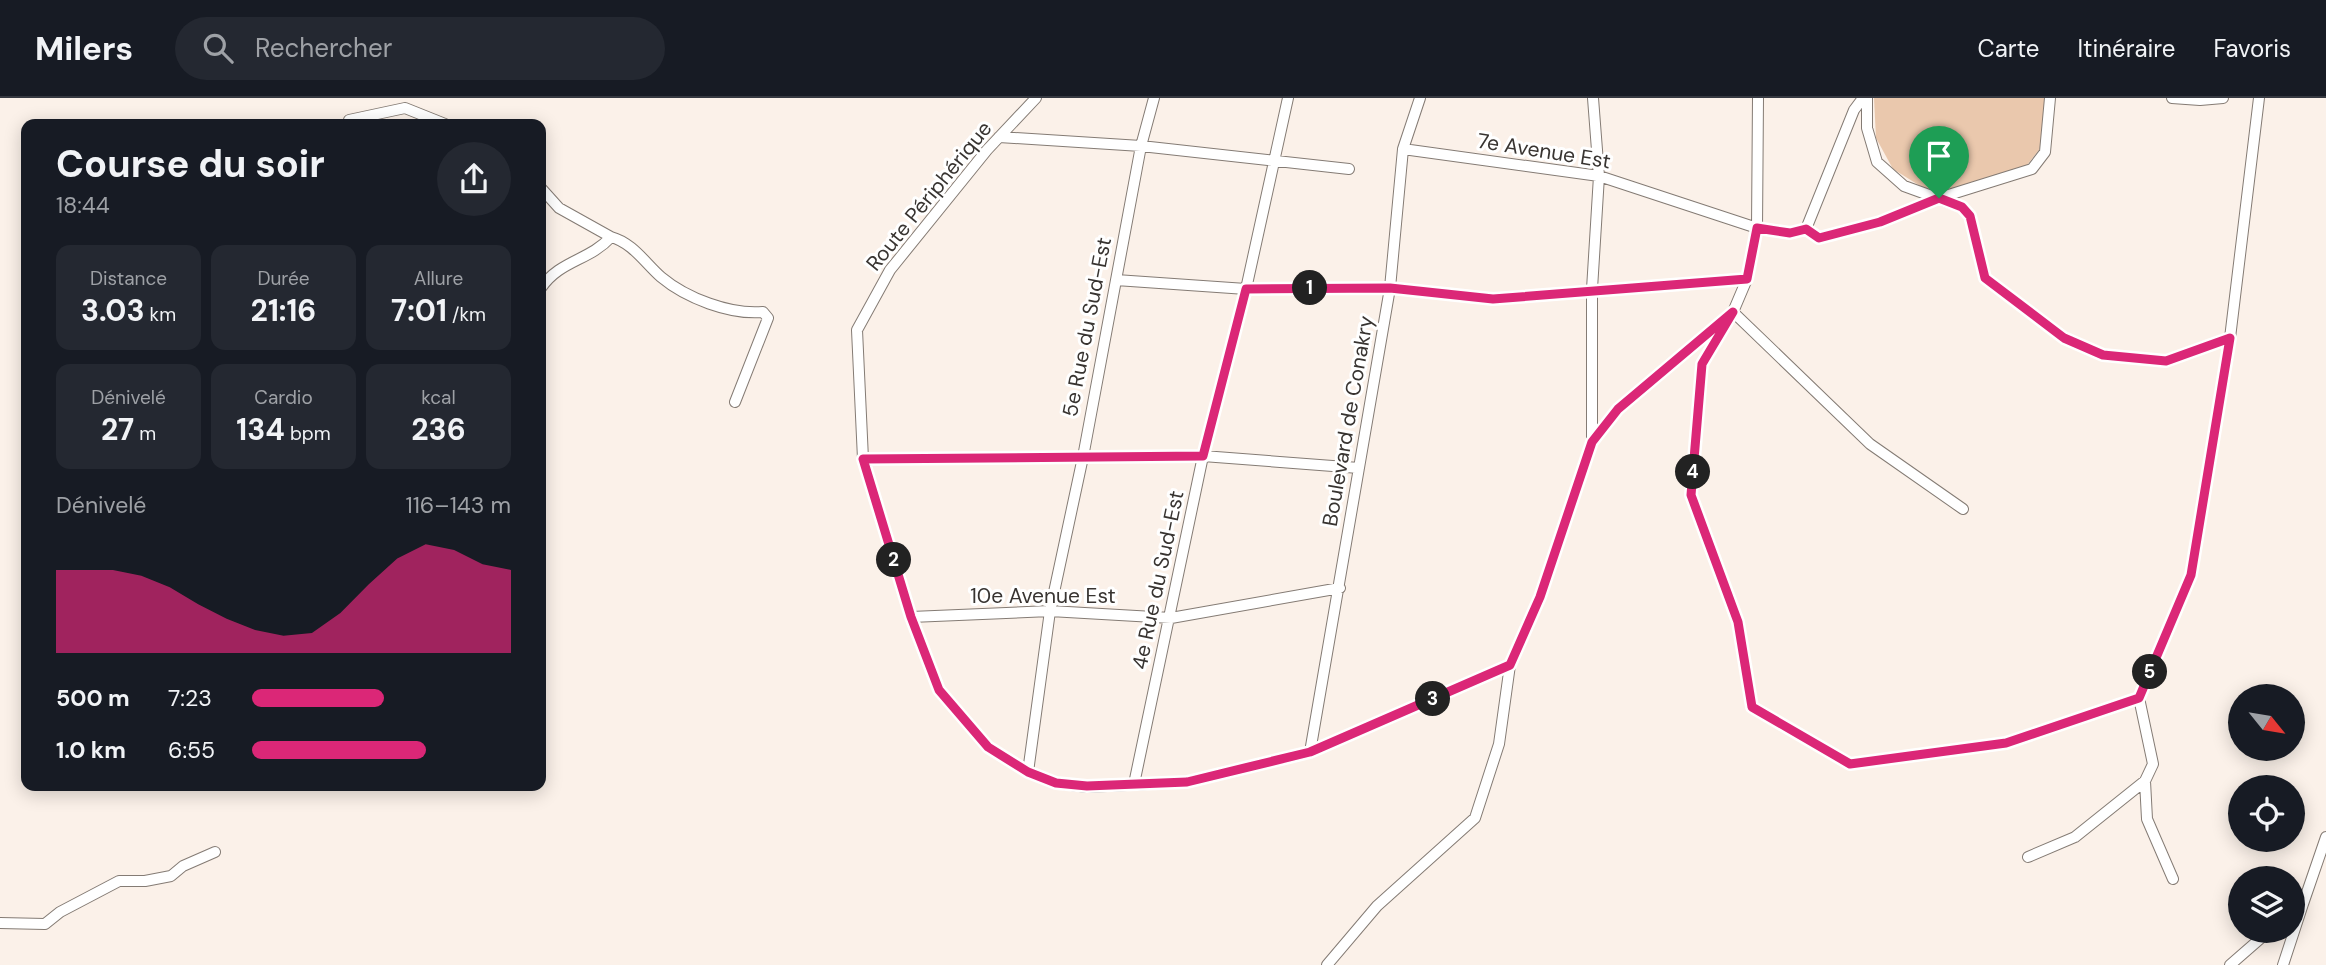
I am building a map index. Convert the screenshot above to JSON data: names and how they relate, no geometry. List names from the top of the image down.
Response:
{
  "streets": {
    "street": [
      "7e Avenue Est",
      "Route Périphérique",
      "5e Rue du Sud-Est",
      "Boulevard de Conakry",
      "4e Rue du Sud-Est",
      "10e Avenue Est"
    ]
  },
  "crossings": [
    ["7e Avenue Est", "Boulevard de Conakry"],
    ["Route Périphérique", "5e Rue du Sud-Est"],
    ["Route Périphérique", "Boulevard de Conakry"],
    ["Route Périphérique", "4e Rue du Sud-Est"],
    ["Route Périphérique", "10e Avenue Est"],
    ["5e Rue du Sud-Est", "10e Avenue Est"],
    ["Boulevard de Conakry", "10e Avenue Est"],
    ["4e Rue du Sud-Est", "10e Avenue Est"]
  ],
  "north": "bottom right",
  "page": {
    "header": "Milers",
    "search": "Rechercher",
    "nav": ["Carte", "Itinéraire", "Favoris"],
    "heading": ["Course du soir", "18:44"],
    "stats": [
      ["Distance", "3.03 km"],
      ["Durée", "21:16"],
      ["Allure", "7:01 /km"],
      ["Dénivelé", "27 m"],
      ["Cardio", "134 bpm"],
      ["kcal", "236"]
    ],
    "pins": [
      "1",
      "4",
      "2",
      "5",
      "3"
    ],
    "chart": ["Dénivelé", "116–143 m"],
    "list": [
      {
        "name": "500 m",
        "note": "7:23"
      },
      {
        "name": "1.0 km",
        "note": "6:55"
      }
    ]
  }
}
